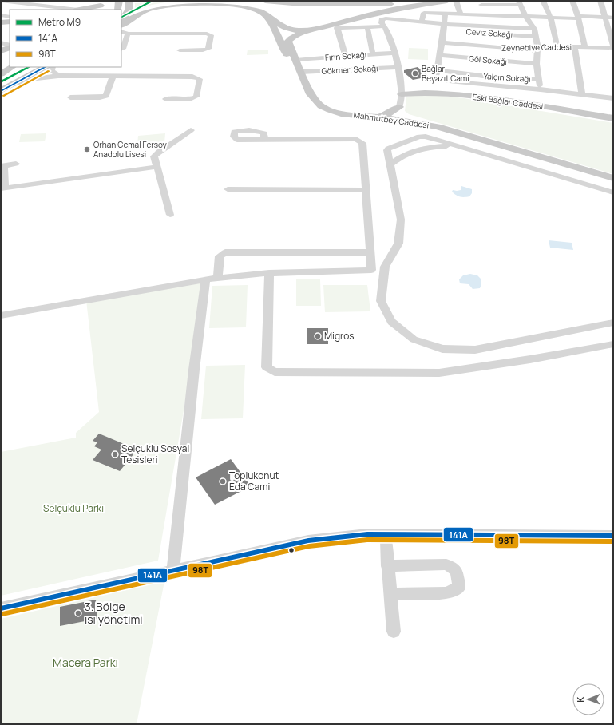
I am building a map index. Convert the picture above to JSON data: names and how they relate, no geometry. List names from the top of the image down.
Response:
{
  "streets": {
    "main road": ["Eski Bağlar Caddesi", "Mahmutbey Caddesi"],
    "street": [
      "Ceviz Sokağı",
      "Zeynebiye Caddesi",
      "Fırın Sokağı",
      "Göl Sokağı",
      "Gökmen Sokağı",
      "Yalçın Sokağı"
    ]
  },
  "crossings": [
    ["Fırın Sokağı", "Mahmutbey Caddesi"],
    ["Gökmen Sokağı", "Mahmutbey Caddesi"]
  ],
  "parks": ["Selçuklu Parkı", "Macera Parkı"],
  "places": [
    "Bağlar Beyazıt Cami",
    "Orhan Cemal Fersoy Anadolu Lisesi",
    "Migros",
    "Selçuklu Sosyal Tesisleri",
    "Toplukonut Eda Cami",
    "3. Bölge ısı yönetimi"
  ],
  "lines": ["metro line M9", "transit line 141A", "transit line 98T"],
  "legend": ["Metro M9", "141A", "98T"],
  "north": "left"
}
